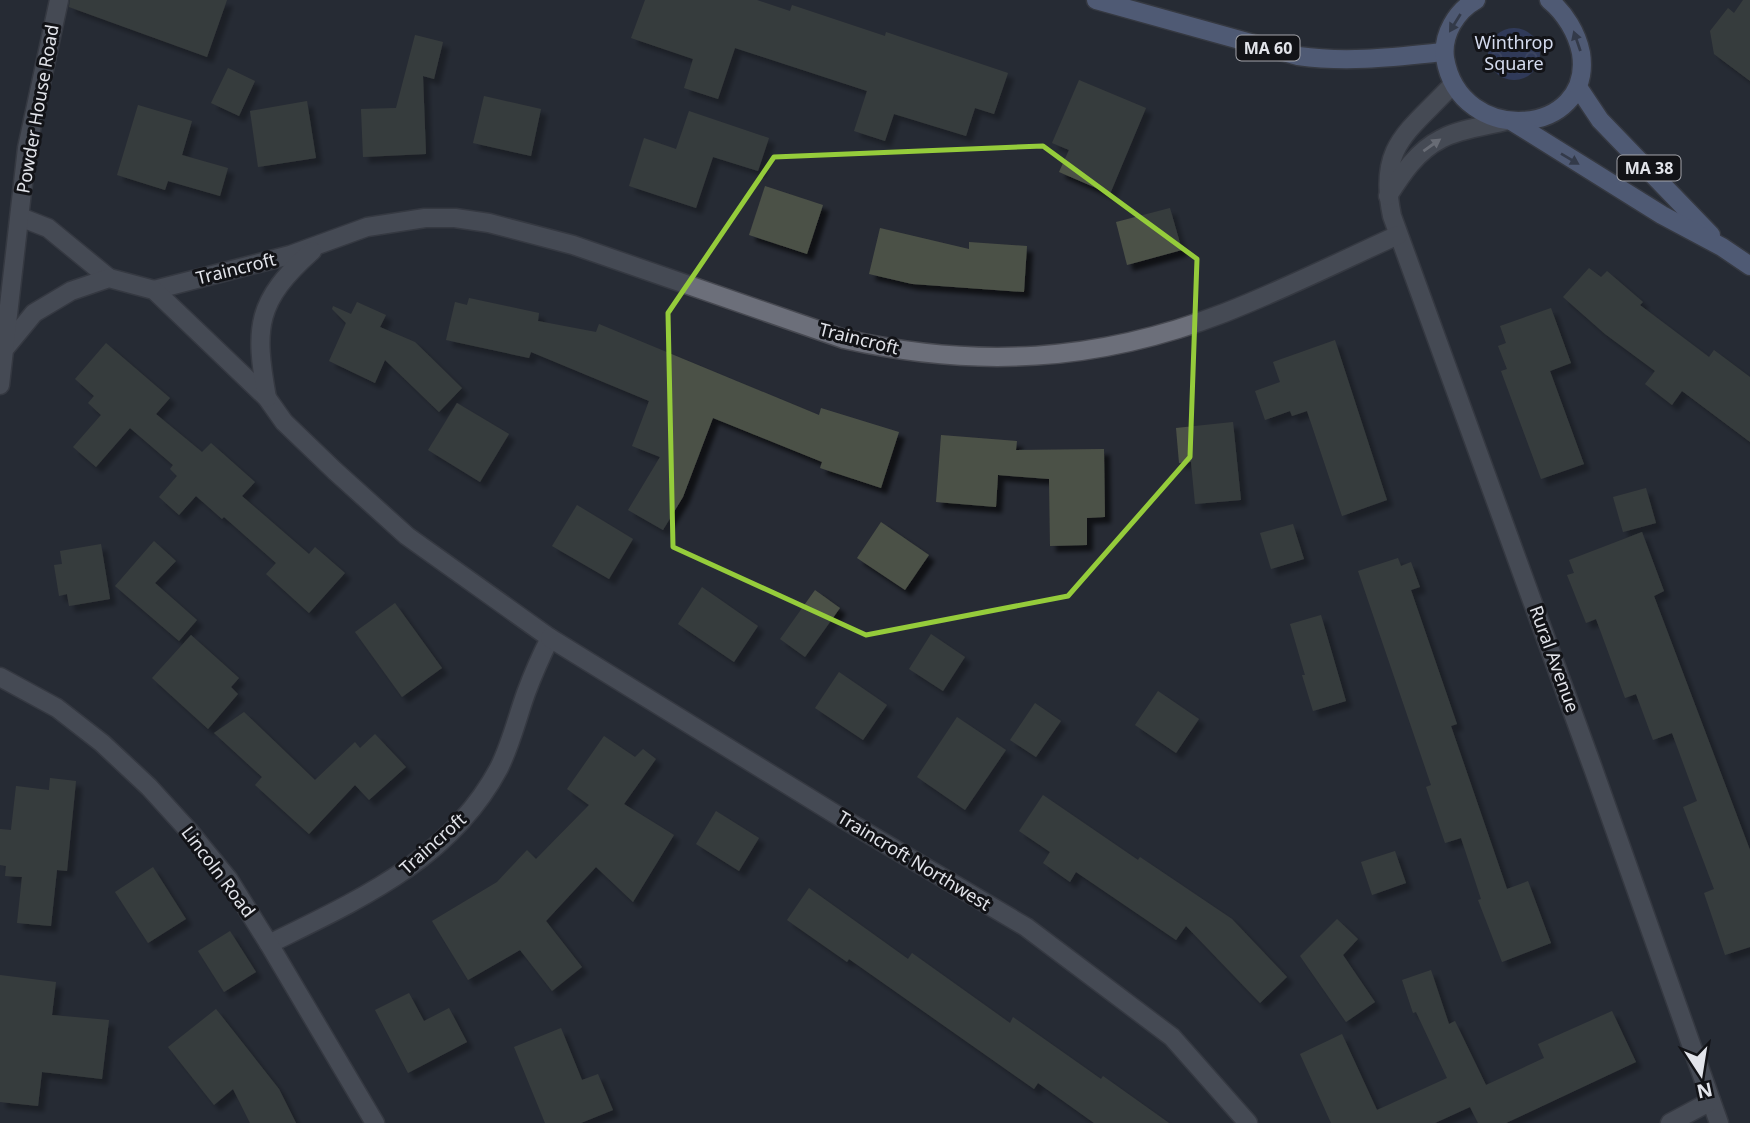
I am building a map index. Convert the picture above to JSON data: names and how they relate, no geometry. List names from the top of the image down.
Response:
{
  "streets": {
    "main road": ["MA 60", "MA 38"],
    "street": [
      "Powder House Road",
      "Traincroft",
      "Rural Avenue",
      "Traincroft Northwest",
      "Lincoln Road"
    ]
  },
  "crossings": [
    ["Powder House Road", "Traincroft"],
    ["Traincroft", "Rural Avenue"],
    ["Traincroft", "Traincroft Northwest"],
    ["Traincroft", "Lincoln Road"]
  ],
  "parks": ["Winthrop Square"],
  "north": "bottom"
}
